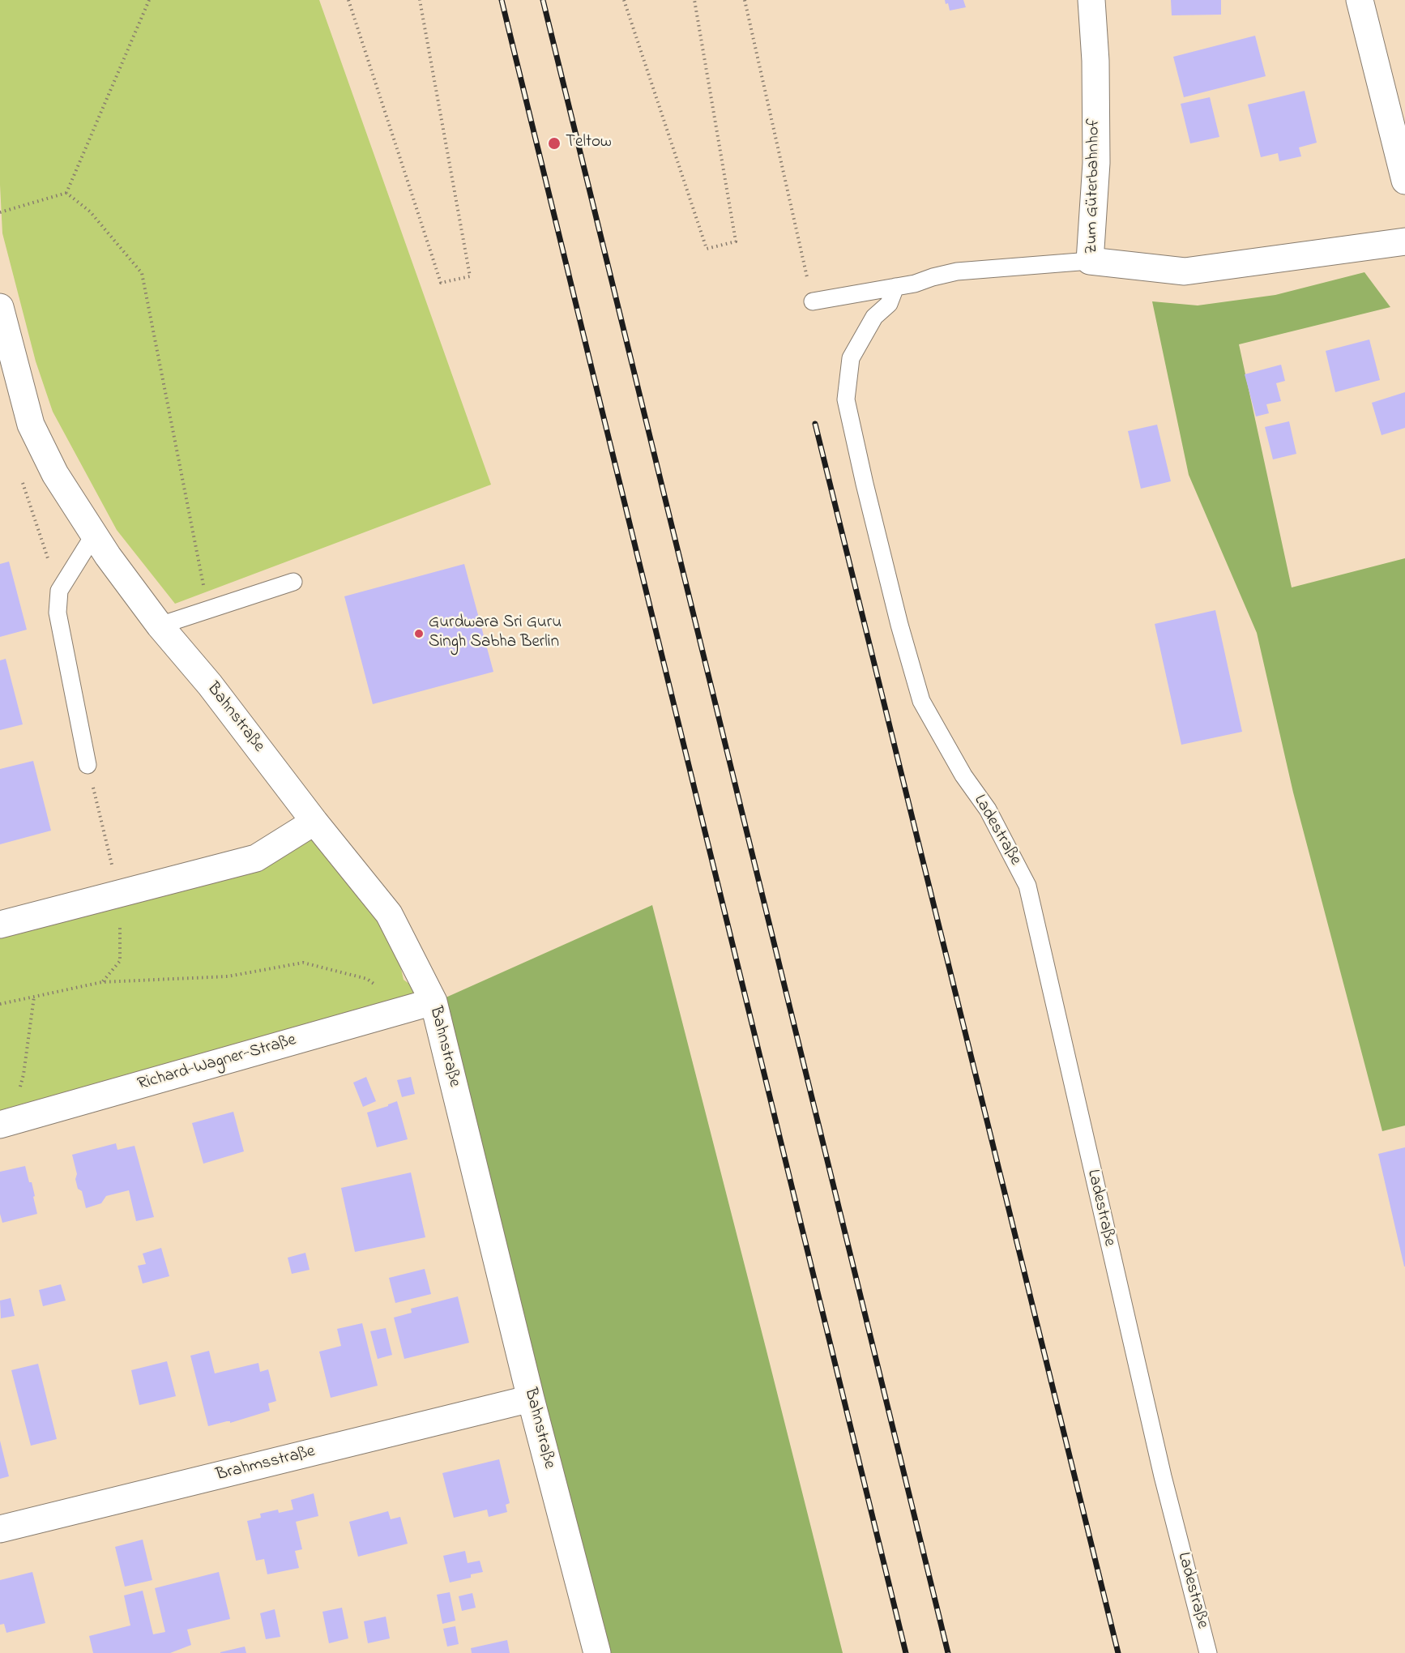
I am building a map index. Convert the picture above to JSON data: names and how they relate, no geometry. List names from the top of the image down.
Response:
{
  "streets": {
    "street": [
      "Zum Güterbahnhof",
      "Bahnstraße",
      "Richard-Wagner-Straße",
      "Brahmsstraße"
    ],
    "lane": ["Ladestraße"]
  },
  "crossings": [
    ["Bahnstraße", "Richard-Wagner-Straße"],
    ["Bahnstraße", "Brahmsstraße"]
  ],
  "places": ["Teltow", "Gurdwara Sri Guru Singh Sabha Berlin"]
}
